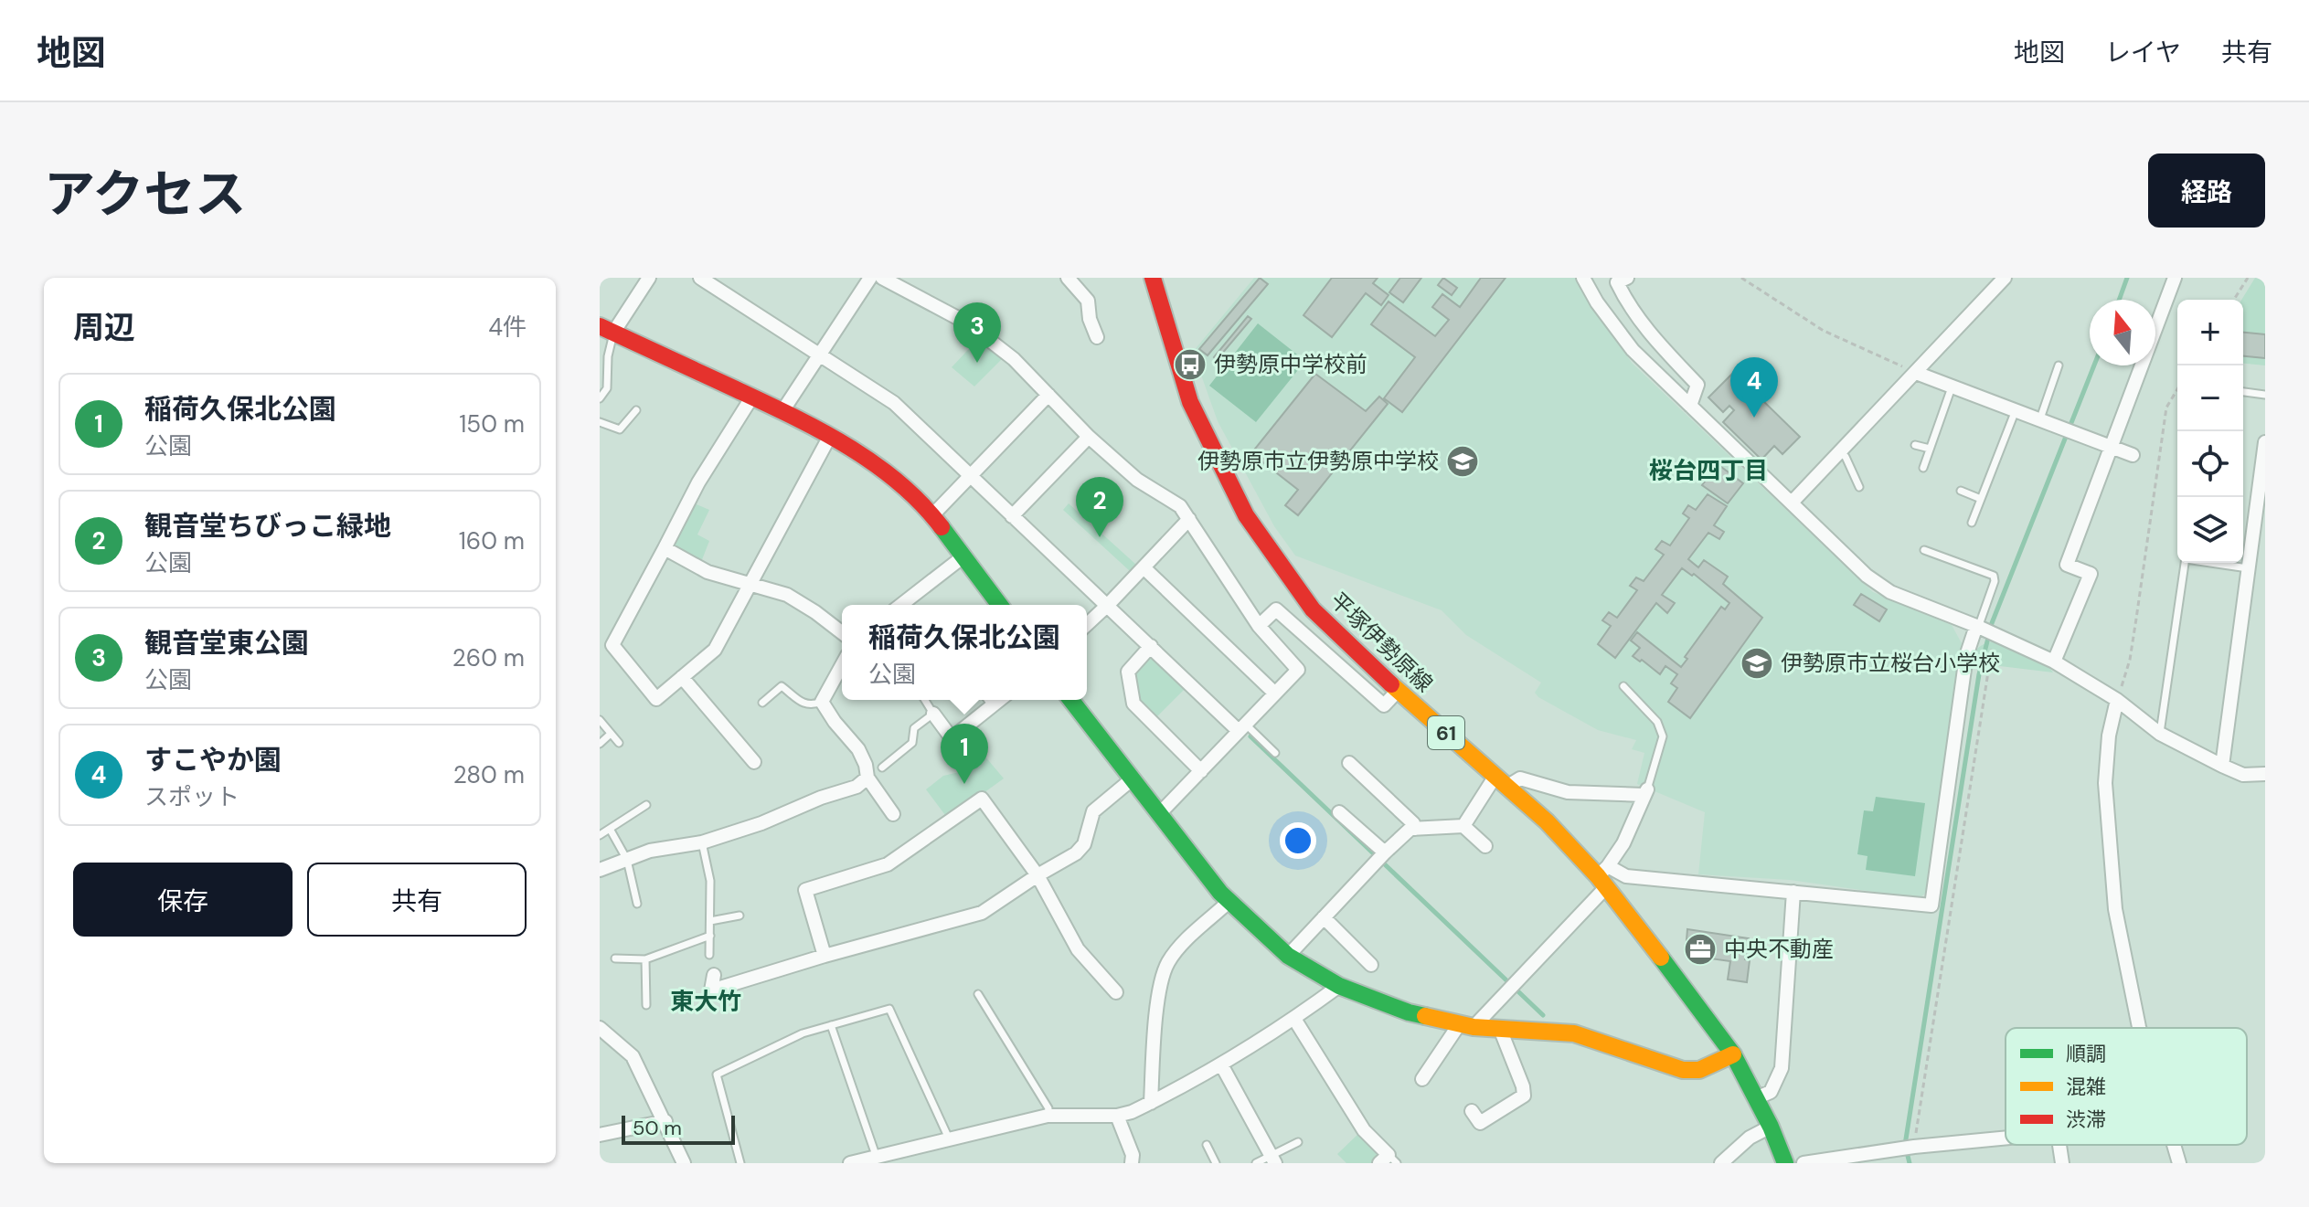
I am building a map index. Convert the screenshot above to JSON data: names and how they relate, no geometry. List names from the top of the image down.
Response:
{
  "streets": {
    "street": ["平塚伊勢原線", "61"]
  },
  "districts": ["桜台四丁目", "東大竹"],
  "places": {
    "bus stop": ["伊勢原中学校前"],
    "school or university": ["伊勢原市立伊勢原中学校", "伊勢原市立桜台小学校"],
    "office": ["中央不動産"]
  },
  "legend": ["順調", "混雑", "渋滞"],
  "scale_bar": "50 m",
  "north": "top",
  "page": {
    "header": "地図",
    "nav": ["地図", "レイヤ", "共有"],
    "title": "アクセス",
    "buttons": [
      "経路",
      ["保存", "共有"]
    ],
    "heading": ["周辺", "4件"],
    "map_buttons": ["+", "−"],
    "pins": [
      "3",
      "4",
      "2",
      "1"
    ],
    "list": [
      {
        "mark": "1",
        "name": "稲荷久保北公園",
        "note": "公園",
        "value": "150 m"
      },
      {
        "mark": "2",
        "name": "観音堂ちびっこ緑地",
        "note": "公園",
        "value": "160 m"
      },
      {
        "mark": "3",
        "name": "観音堂東公園",
        "note": "公園",
        "value": "260 m"
      },
      {
        "mark": "4",
        "name": "すこやか園",
        "note": "スポット",
        "value": "280 m"
      }
    ],
    "popup": ["稲荷久保北公園", "公園"],
    "scale": "50 m"
  }
}
